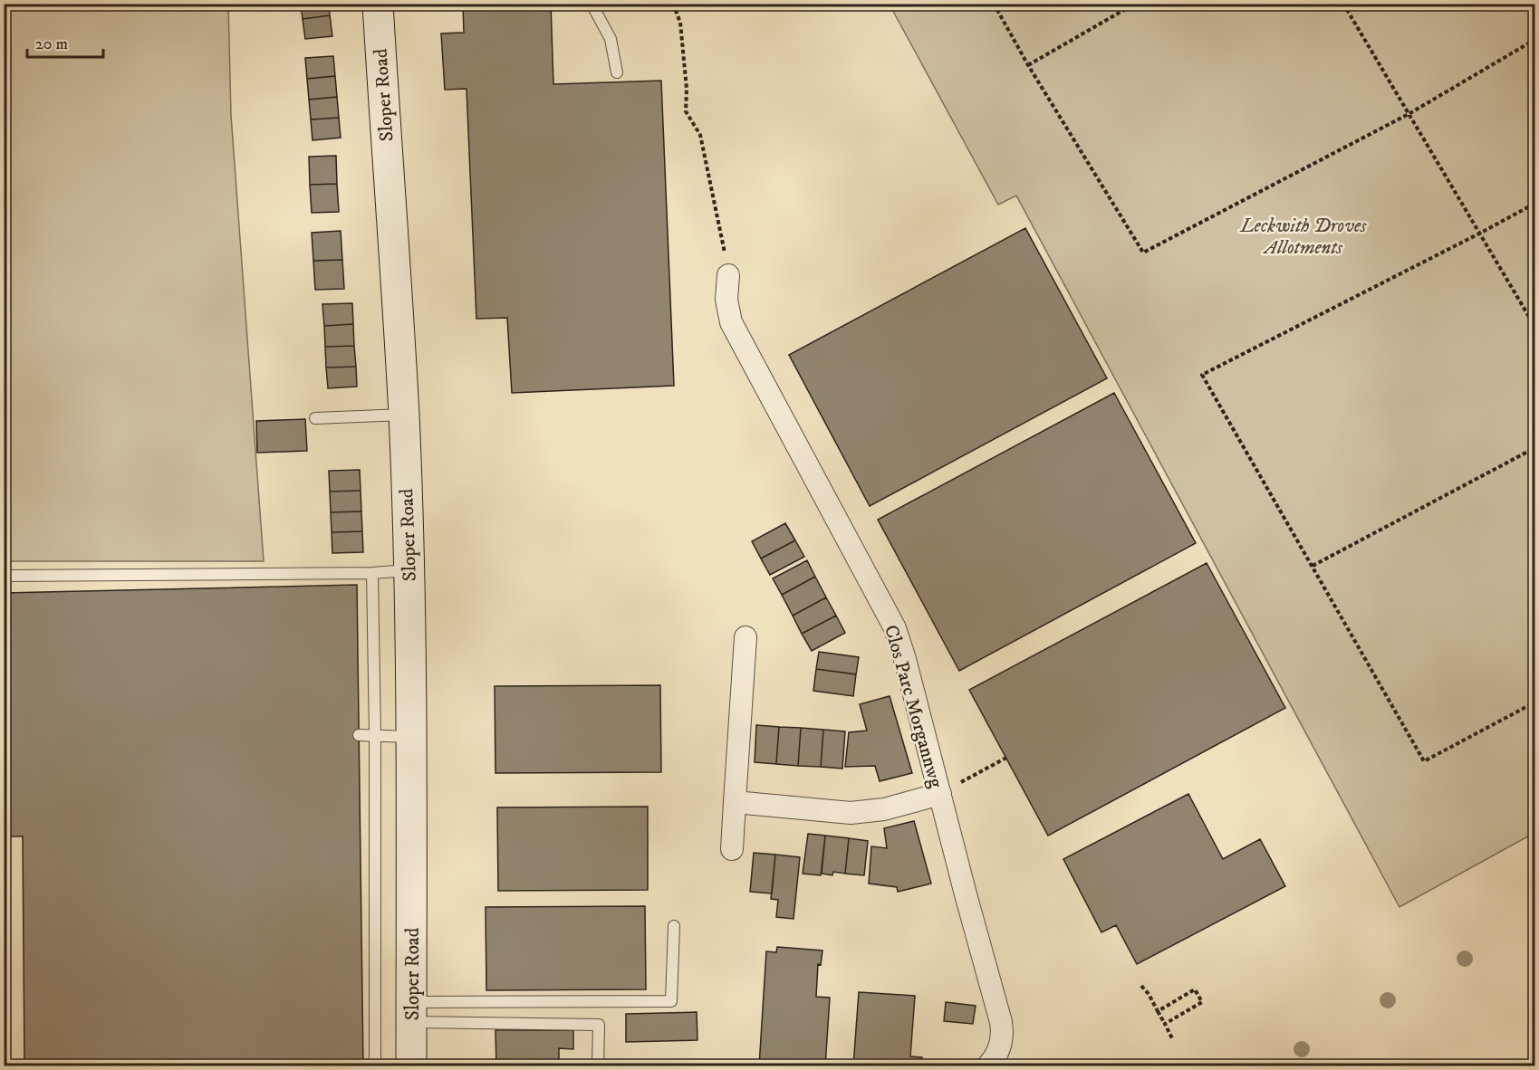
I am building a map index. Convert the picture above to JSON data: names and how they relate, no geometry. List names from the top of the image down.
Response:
{
  "streets": {
    "street": ["Sloper Road", "Clos Parc Morgannwg"]
  },
  "parks": ["Leckwith Droves Allotments"],
  "scale_bar": "20 m"
}
